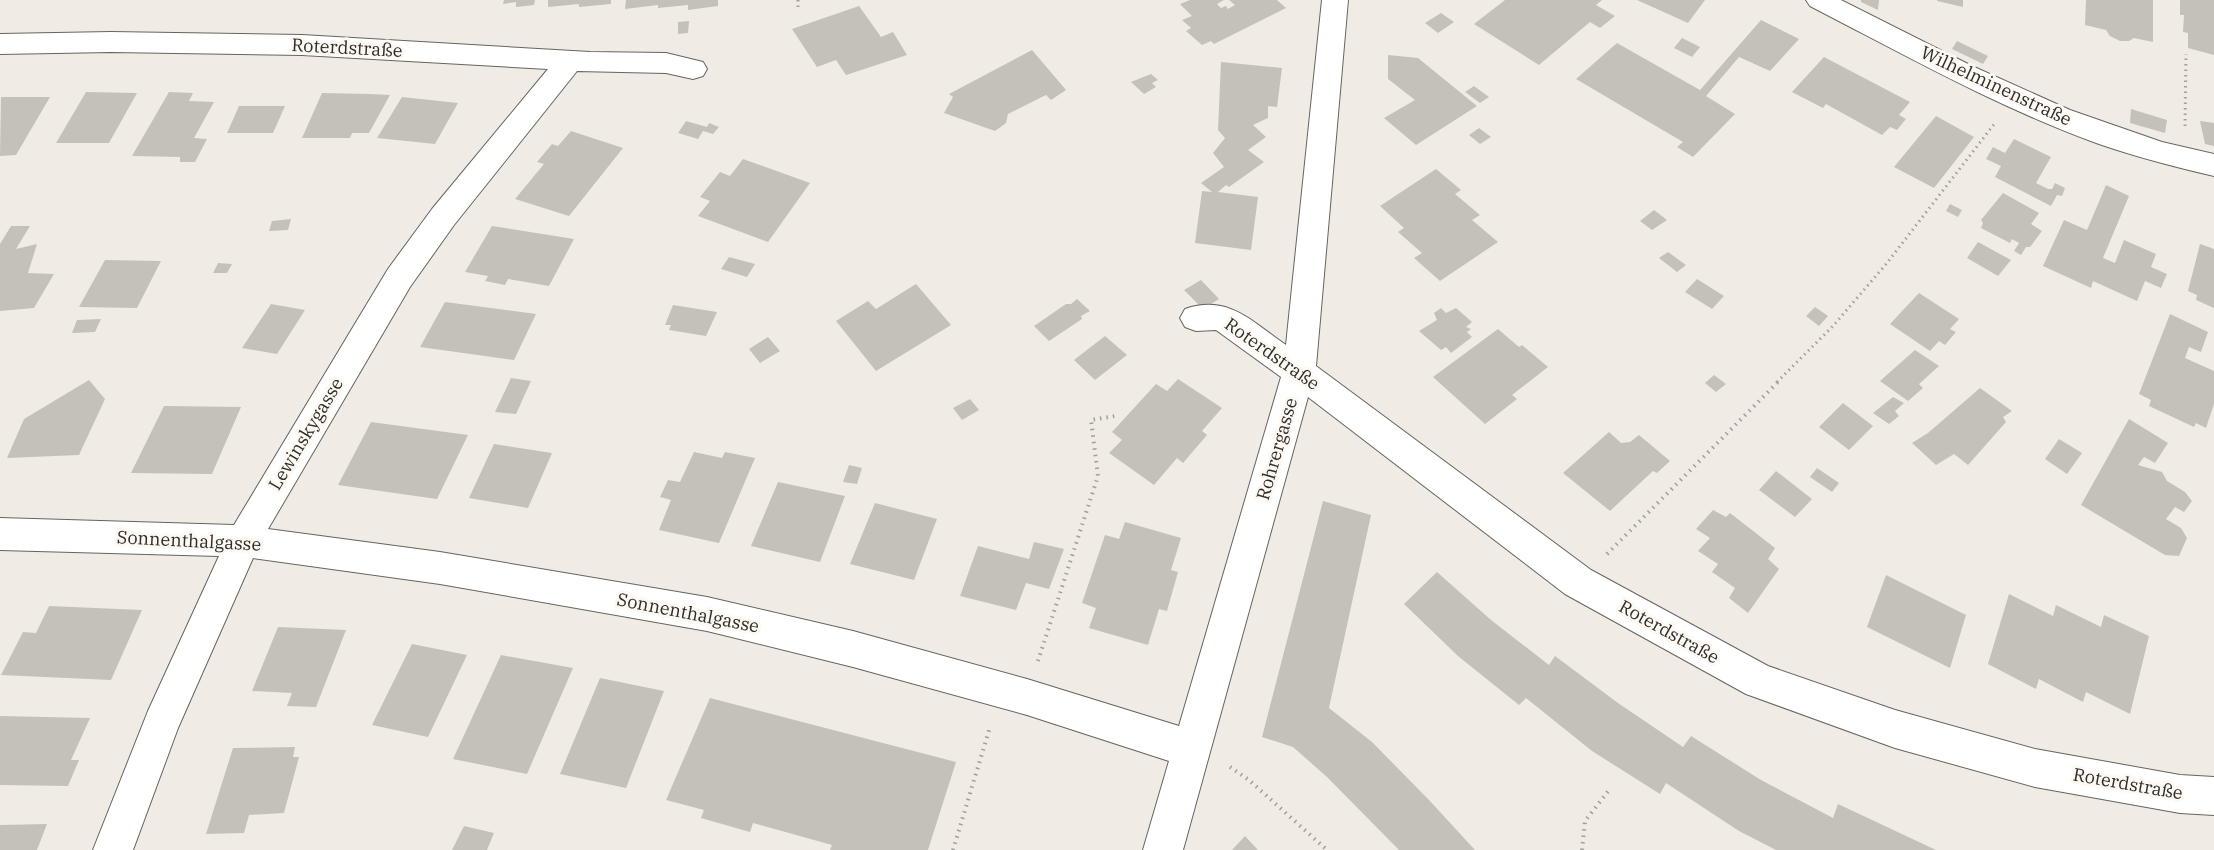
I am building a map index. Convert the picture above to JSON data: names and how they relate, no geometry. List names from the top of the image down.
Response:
{
  "streets": {
    "street": [
      "Roterdstraße",
      "Wilhelminenstraße",
      "Lewinskygasse",
      "Rohrergasse",
      "Sonnenthalgasse"
    ]
  },
  "crossings": [
    ["Roterdstraße", "Lewinskygasse"],
    ["Roterdstraße", "Rohrergasse"],
    ["Lewinskygasse", "Sonnenthalgasse"],
    ["Rohrergasse", "Sonnenthalgasse"]
  ]
}
